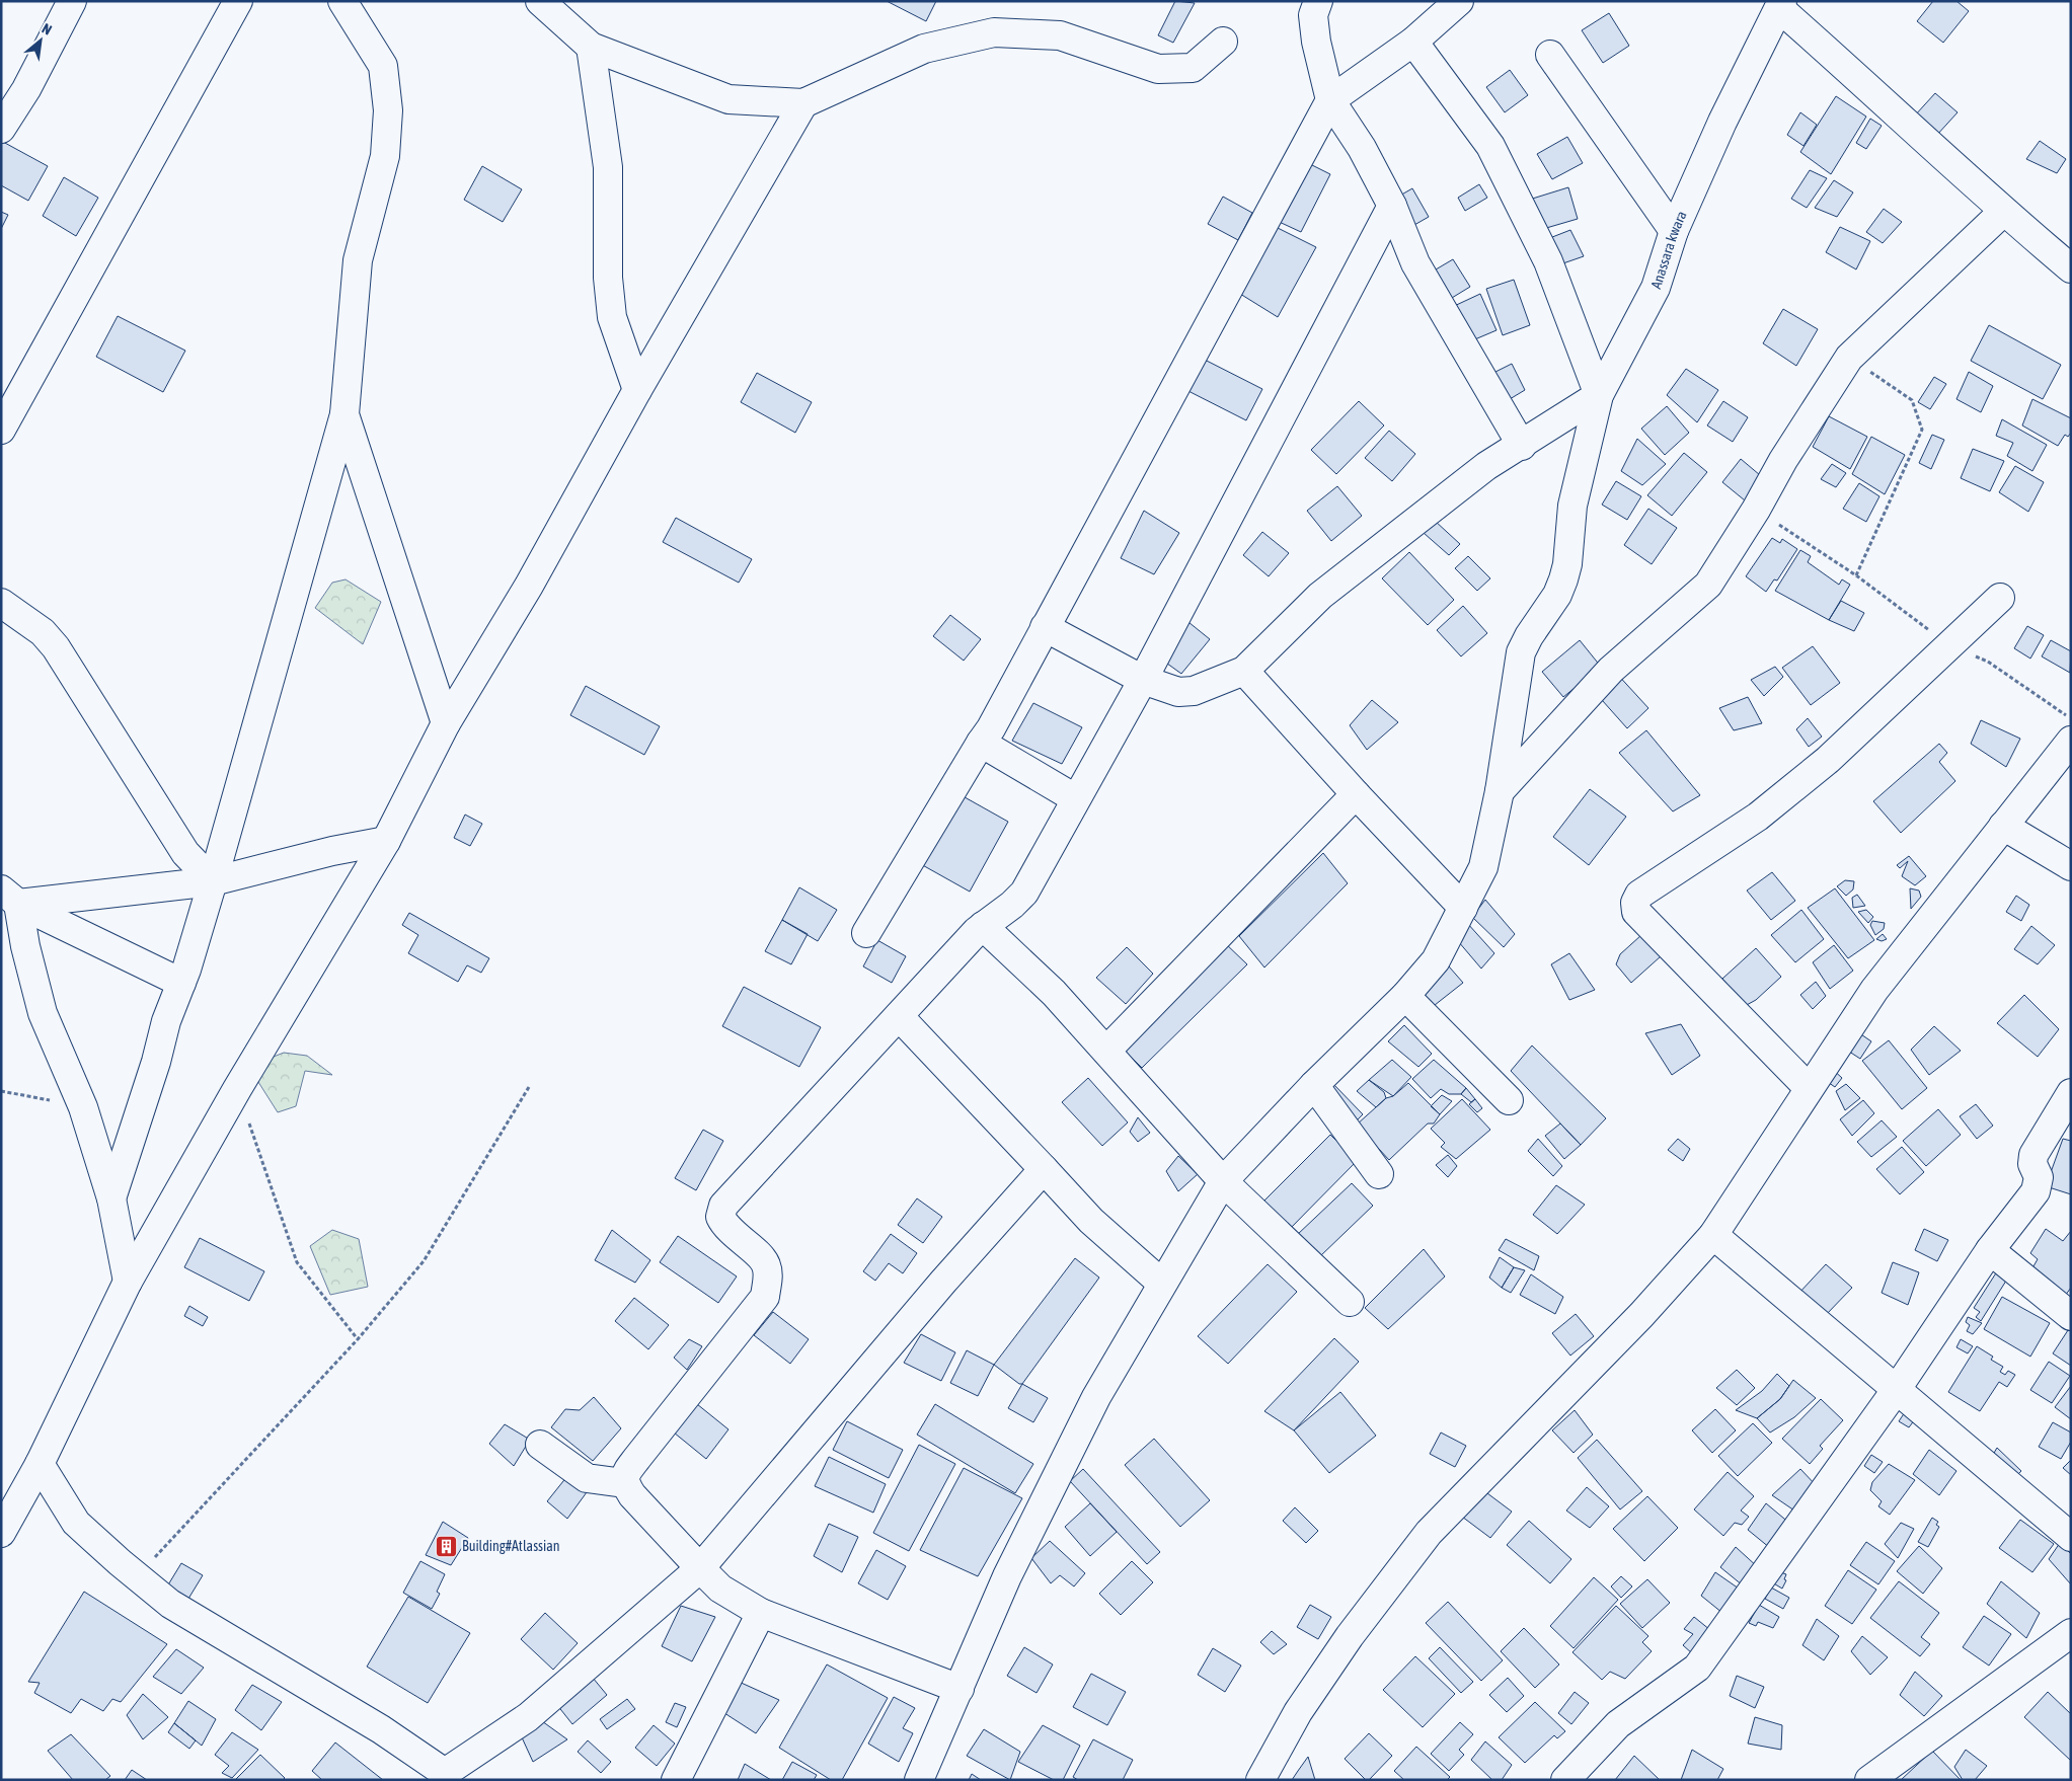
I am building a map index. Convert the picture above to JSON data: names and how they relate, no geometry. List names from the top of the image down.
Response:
{
  "streets": {
    "street": ["Anassara kwara"]
  },
  "places": {
    "building": ["Building#Atlassian"]
  },
  "north": "top right"
}
